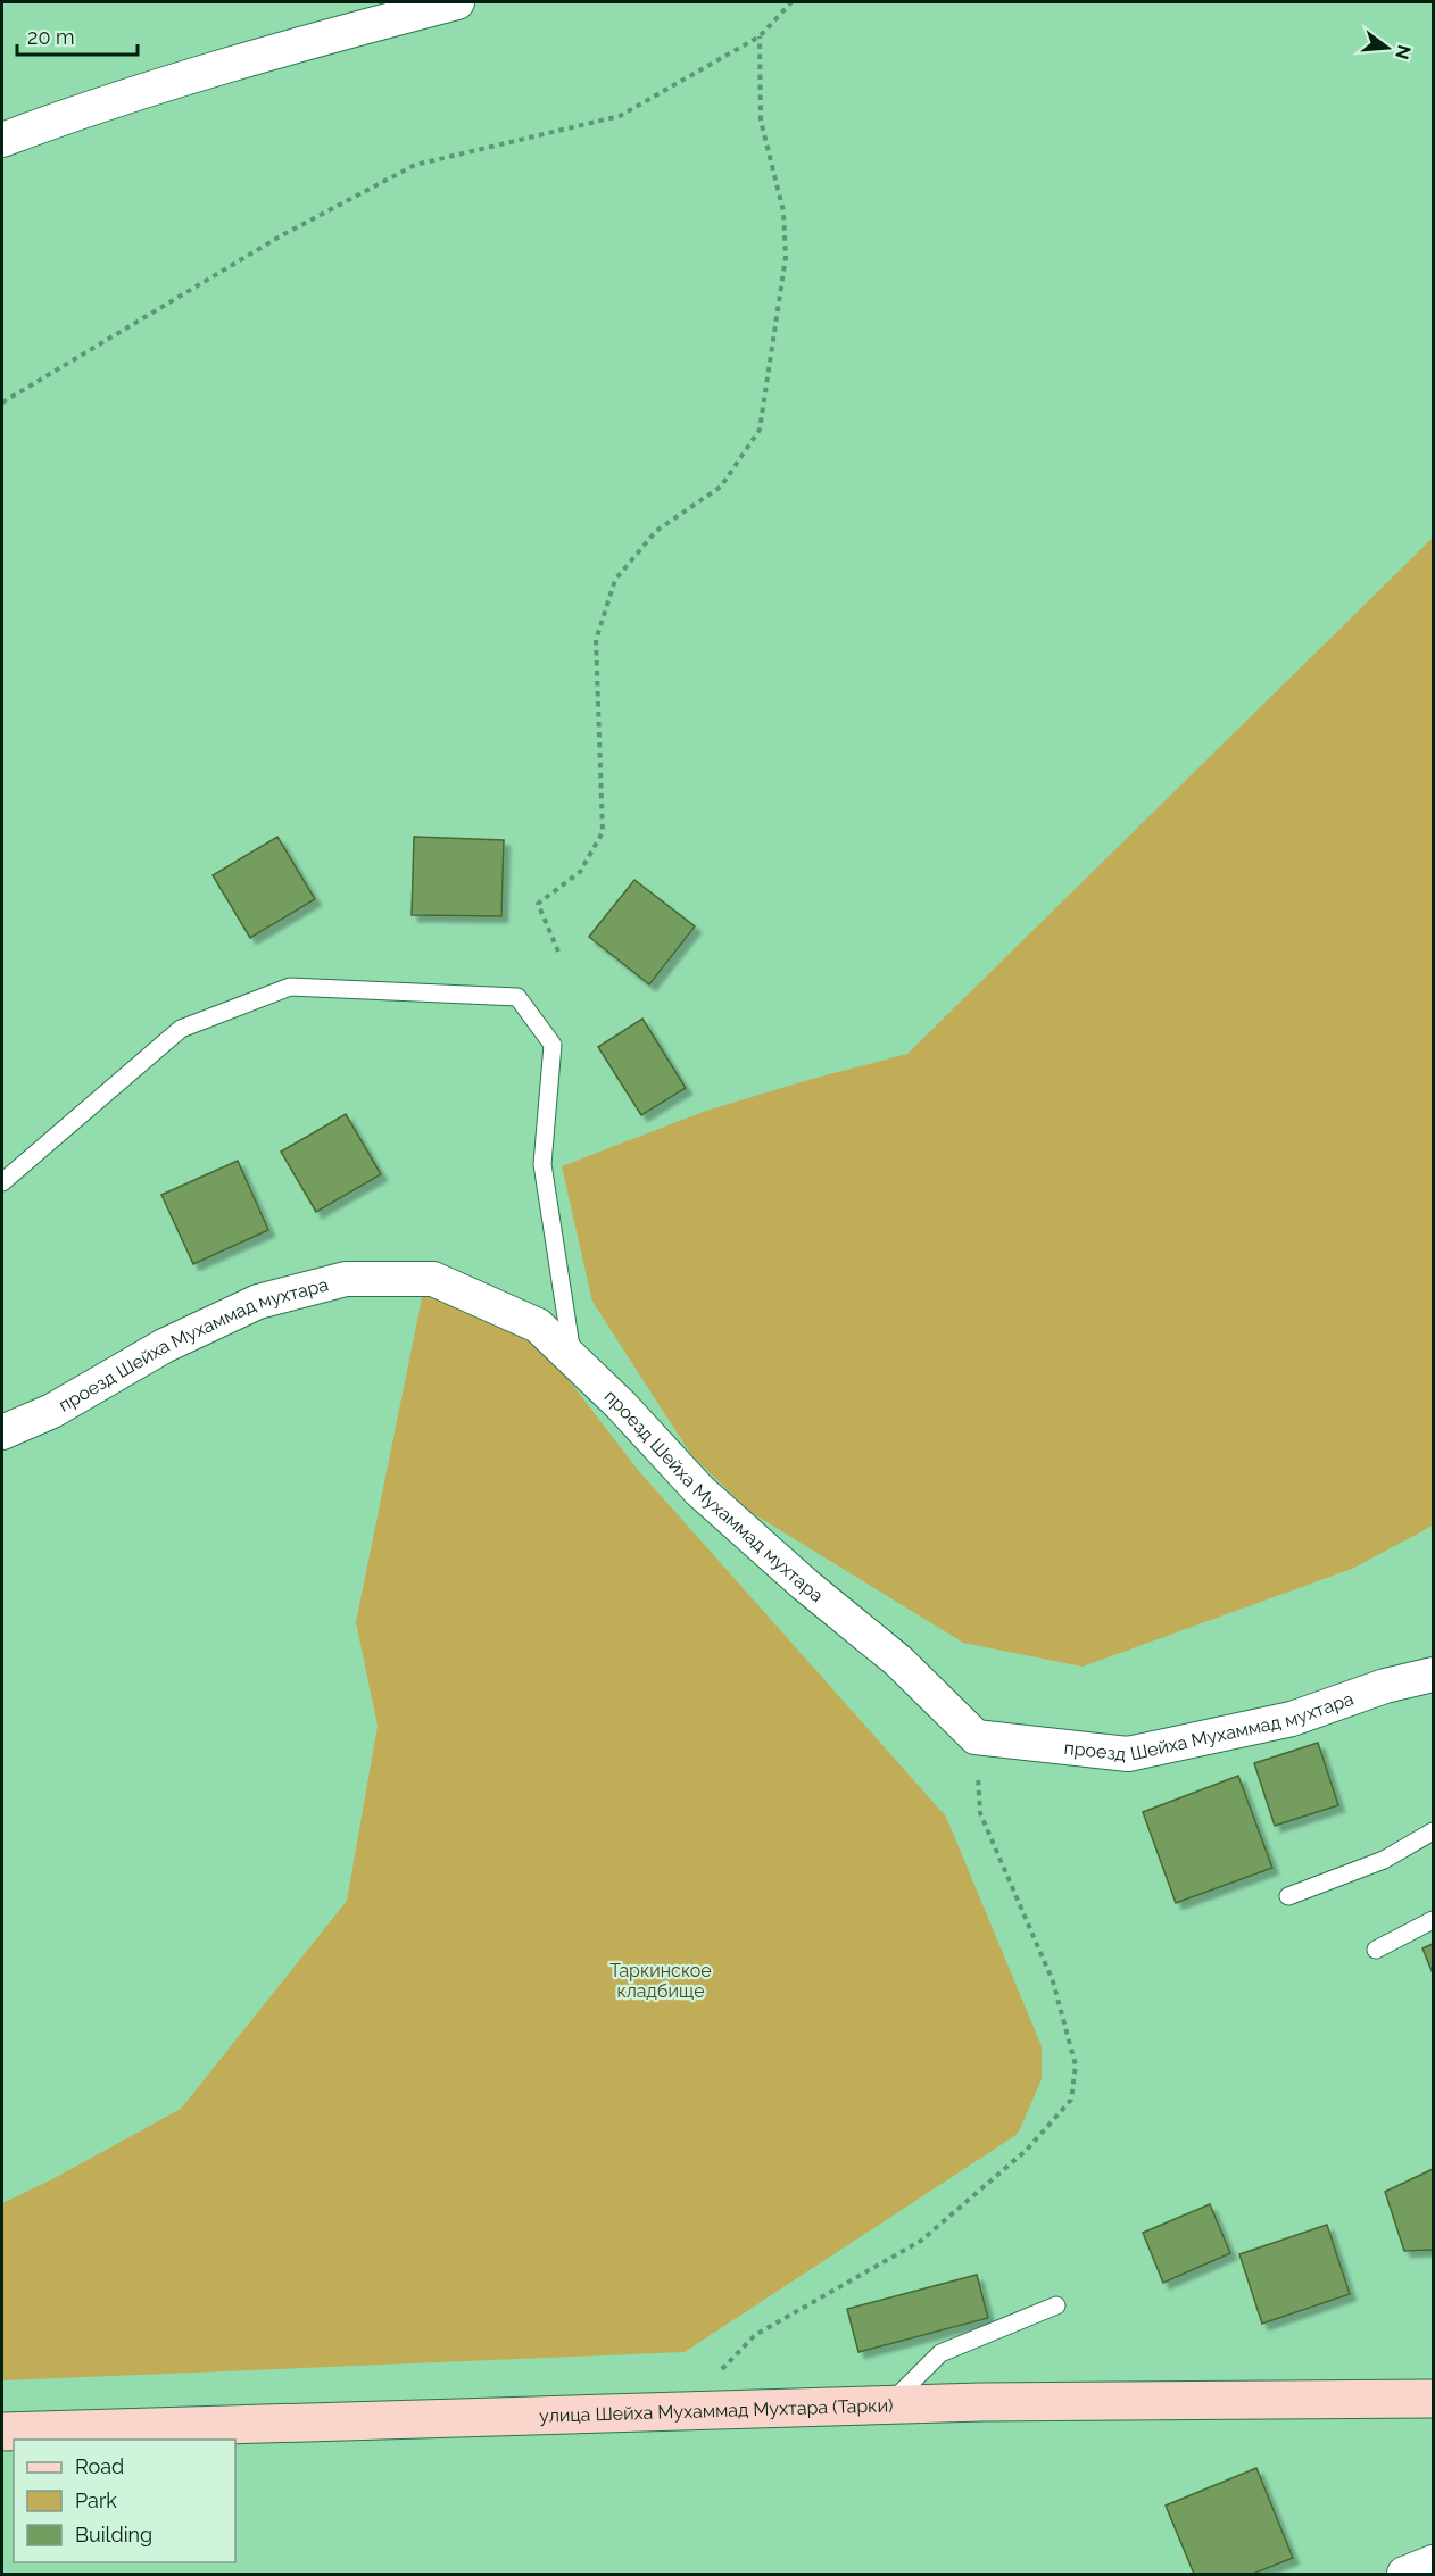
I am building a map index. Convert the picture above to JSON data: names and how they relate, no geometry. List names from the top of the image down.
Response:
{
  "streets": {
    "street": ["проезд Шейха Мухаммад мухтара", "улица Шейха Мухаммад Мухтара (Тарки)"]
  },
  "parks": ["Таркинское кладбище"],
  "legend": ["Road", "Park", "Building"],
  "scale_bar": "20 m",
  "north": "right"
}
